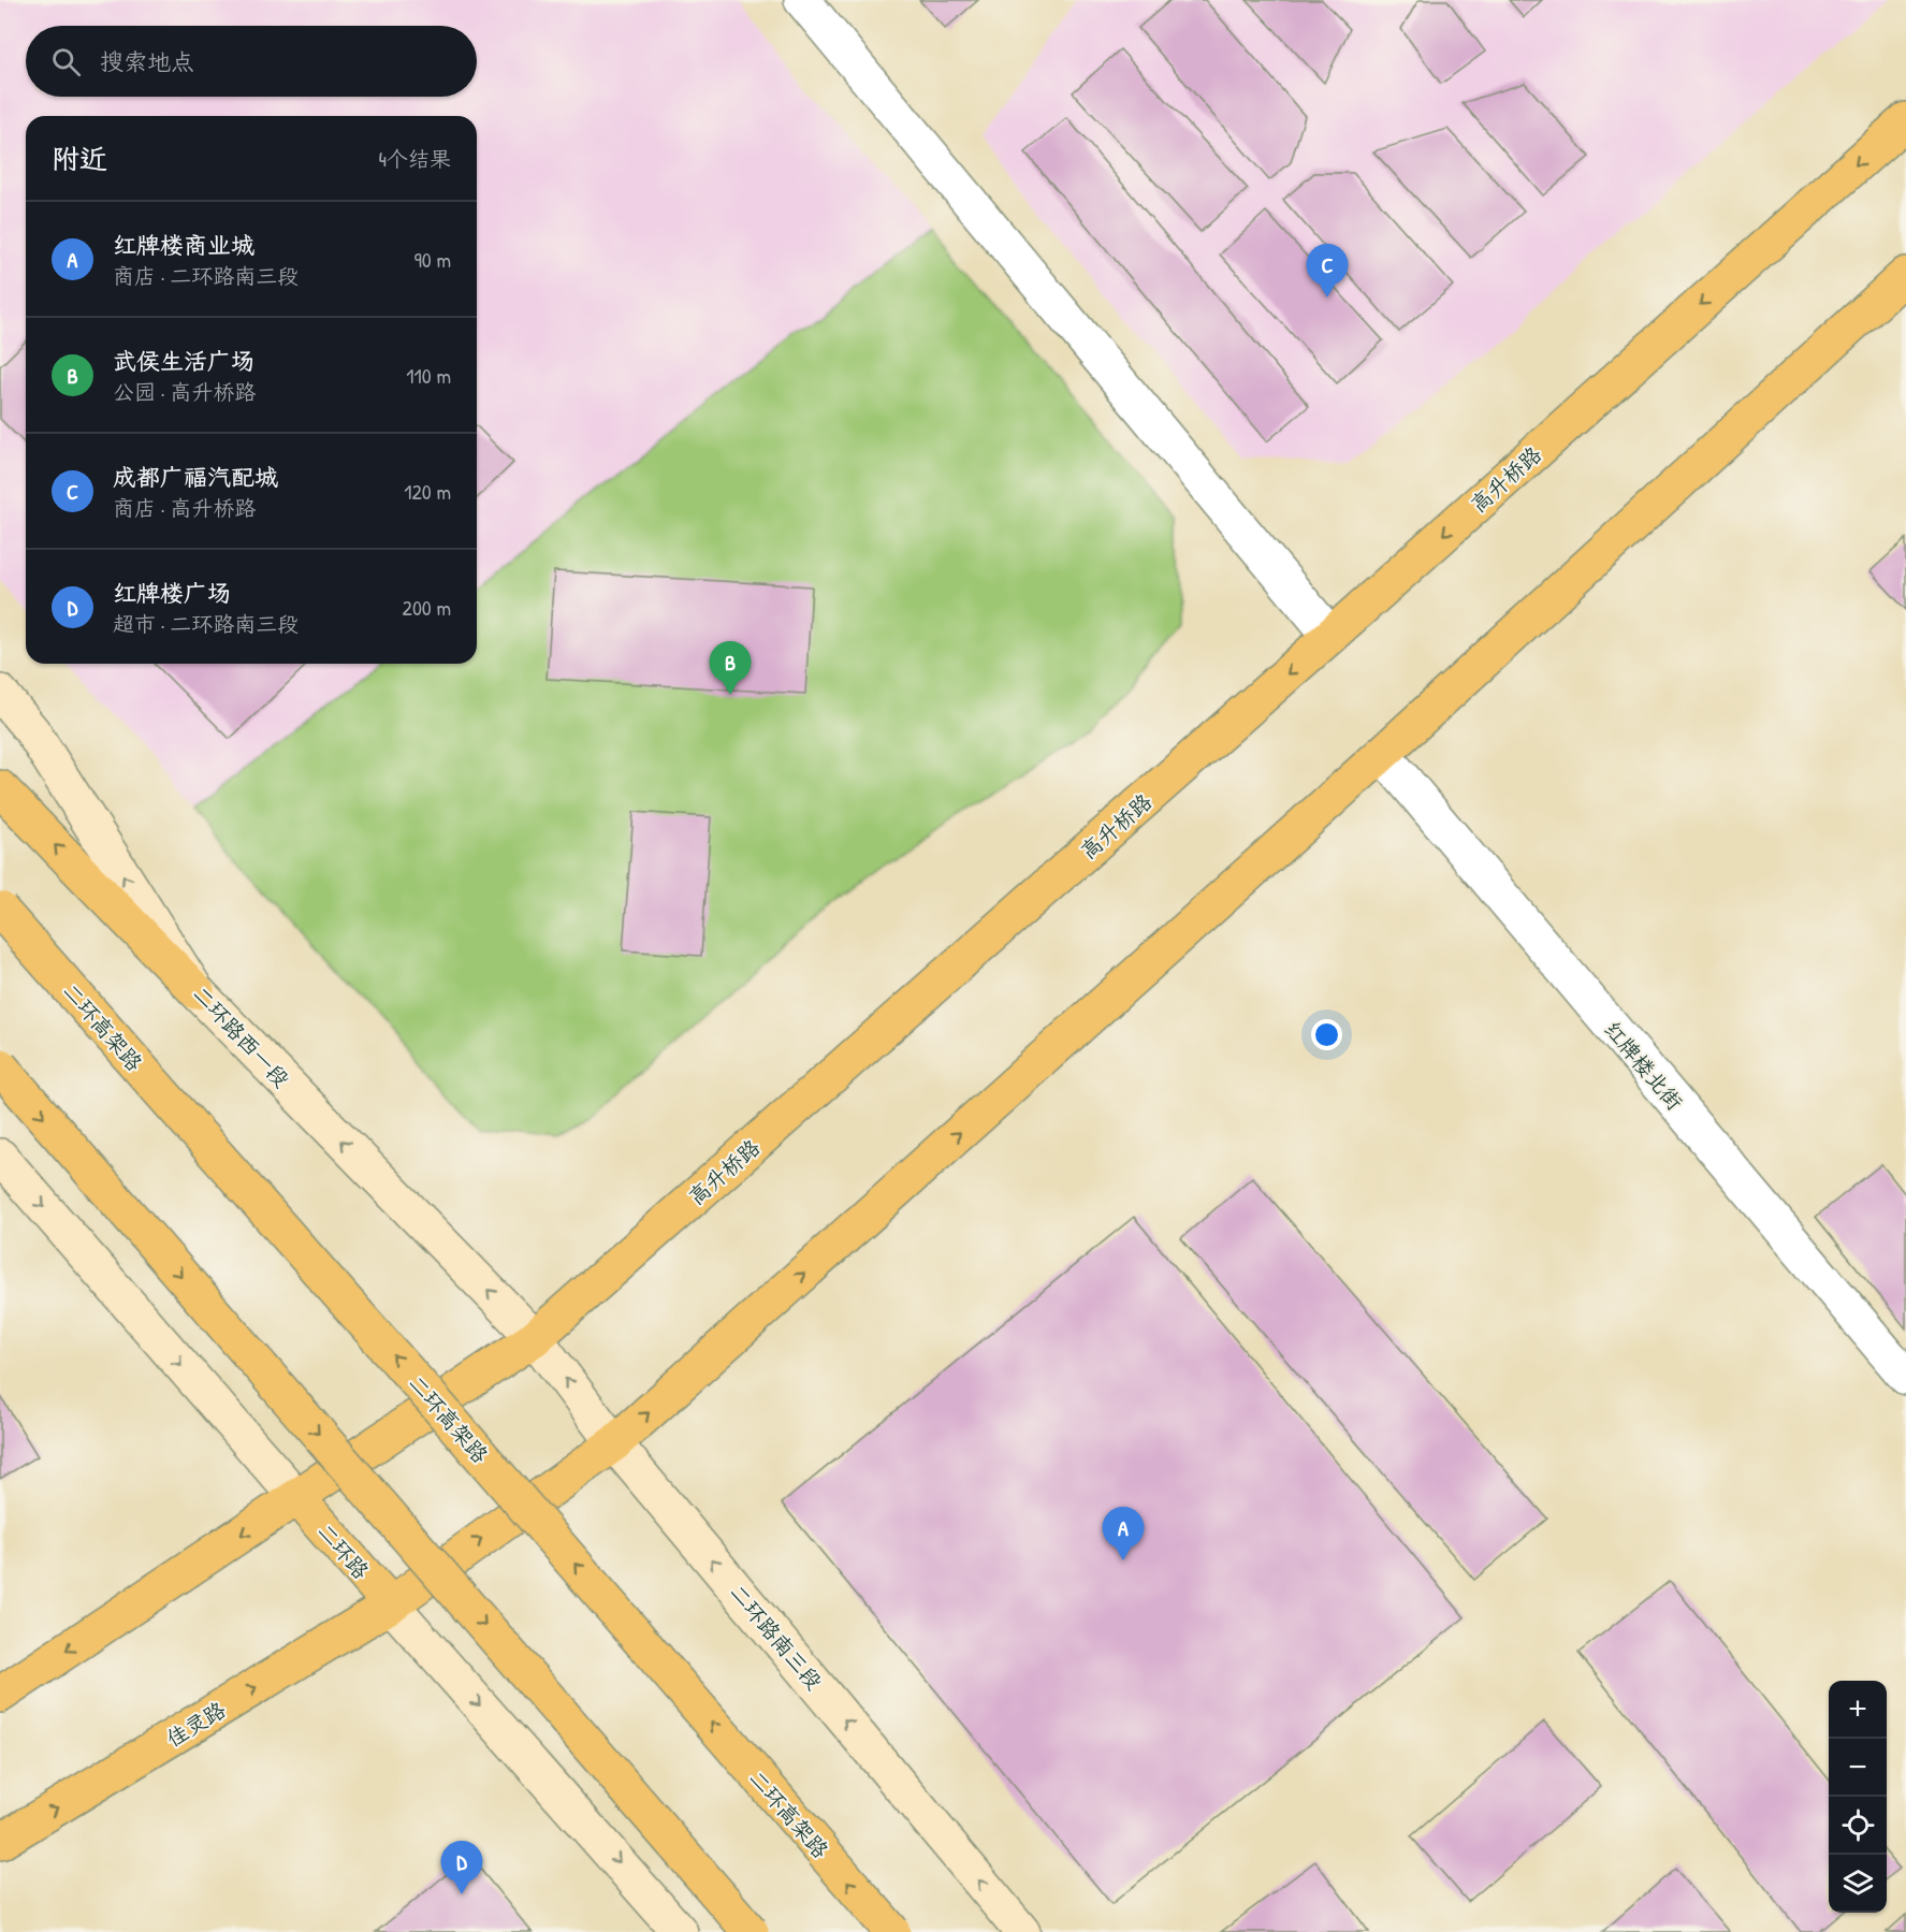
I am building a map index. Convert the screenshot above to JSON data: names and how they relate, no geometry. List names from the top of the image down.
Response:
{
  "streets": {
    "main road": [
      "高升桥路",
      "二环高架路",
      "二环路西一段",
      "二环路",
      "二环路南三段",
      "佳灵路"
    ],
    "street": ["红牌楼北街"]
  },
  "crossings": [
    ["高升桥路", "二环路西一段"],
    ["高升桥路", "二环路"],
    ["高升桥路", "二环路南三段"],
    ["二环路西一段", "二环路南三段"],
    ["二环路", "佳灵路"]
  ],
  "page": {
    "search": "搜索地点",
    "heading": ["附近", "4个结果"],
    "list": [
      {
        "mark": "A",
        "name": "红牌楼商业城",
        "note": "商店 · 二环路南三段",
        "value": "90 m"
      },
      {
        "mark": "B",
        "name": "武侯生活广场",
        "note": "公园 · 高升桥路",
        "value": "110 m"
      },
      {
        "mark": "C",
        "name": "成都广福汽配城",
        "note": "商店 · 高升桥路",
        "value": "120 m"
      },
      {
        "mark": "D",
        "name": "红牌楼广场",
        "note": "超市 · 二环路南三段",
        "value": "200 m"
      }
    ],
    "pins": [
      "C",
      "B",
      "A",
      "D"
    ],
    "map_buttons": ["+", "−"]
  }
}
